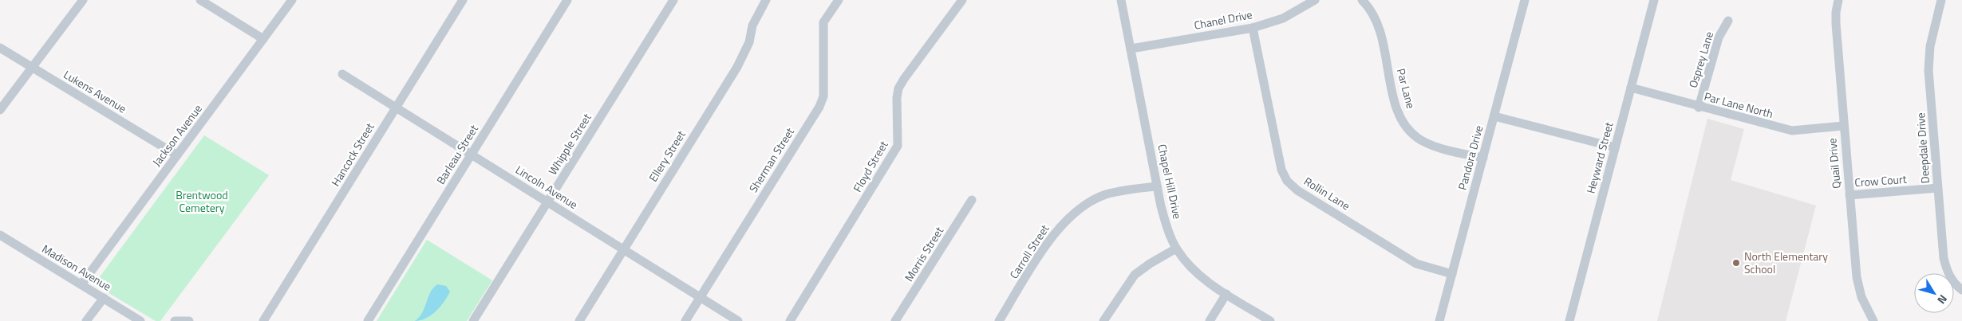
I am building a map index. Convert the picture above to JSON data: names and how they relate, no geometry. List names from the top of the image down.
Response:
{
  "streets": {
    "street": [
      "Chanel Drive",
      "Osprey Lane",
      "Par Lane",
      "Lukens Avenue",
      "Par Lane North",
      "Jackson Avenue",
      "Whipple Street",
      "Deepdale Drive",
      "Hancock Street",
      "Barleau Street",
      "Ellery Street",
      "Pandora Drive",
      "Heyward Street",
      "Sherman Street",
      "Quail Drive",
      "Floyd Street",
      "Crow Court",
      "Chapel Hill Drive",
      "Lincoln Avenue",
      "Rollin Lane",
      "Carroll Street",
      "Morris Street",
      "Madison Avenue"
    ]
  },
  "crossings": [
    ["Chanel Drive", "Chapel Hill Drive"],
    ["Chanel Drive", "Rollin Lane"],
    ["Osprey Lane", "Par Lane North"],
    ["Par Lane", "Pandora Drive"],
    ["Lukens Avenue", "Jackson Avenue"],
    ["Par Lane North", "Heyward Street"],
    ["Par Lane North", "Quail Drive"],
    ["Jackson Avenue", "Madison Avenue"],
    ["Whipple Street", "Lincoln Avenue"],
    ["Deepdale Drive", "Crow Court"],
    ["Hancock Street", "Lincoln Avenue"],
    ["Barleau Street", "Lincoln Avenue"],
    ["Ellery Street", "Lincoln Avenue"],
    ["Pandora Drive", "Rollin Lane"],
    ["Sherman Street", "Lincoln Avenue"],
    ["Quail Drive", "Crow Court"],
    ["Chapel Hill Drive", "Carroll Street"]
  ],
  "parks": ["Brentwood Cemetery"],
  "places": ["North Elementary School"],
  "north": "bottom right"
}
